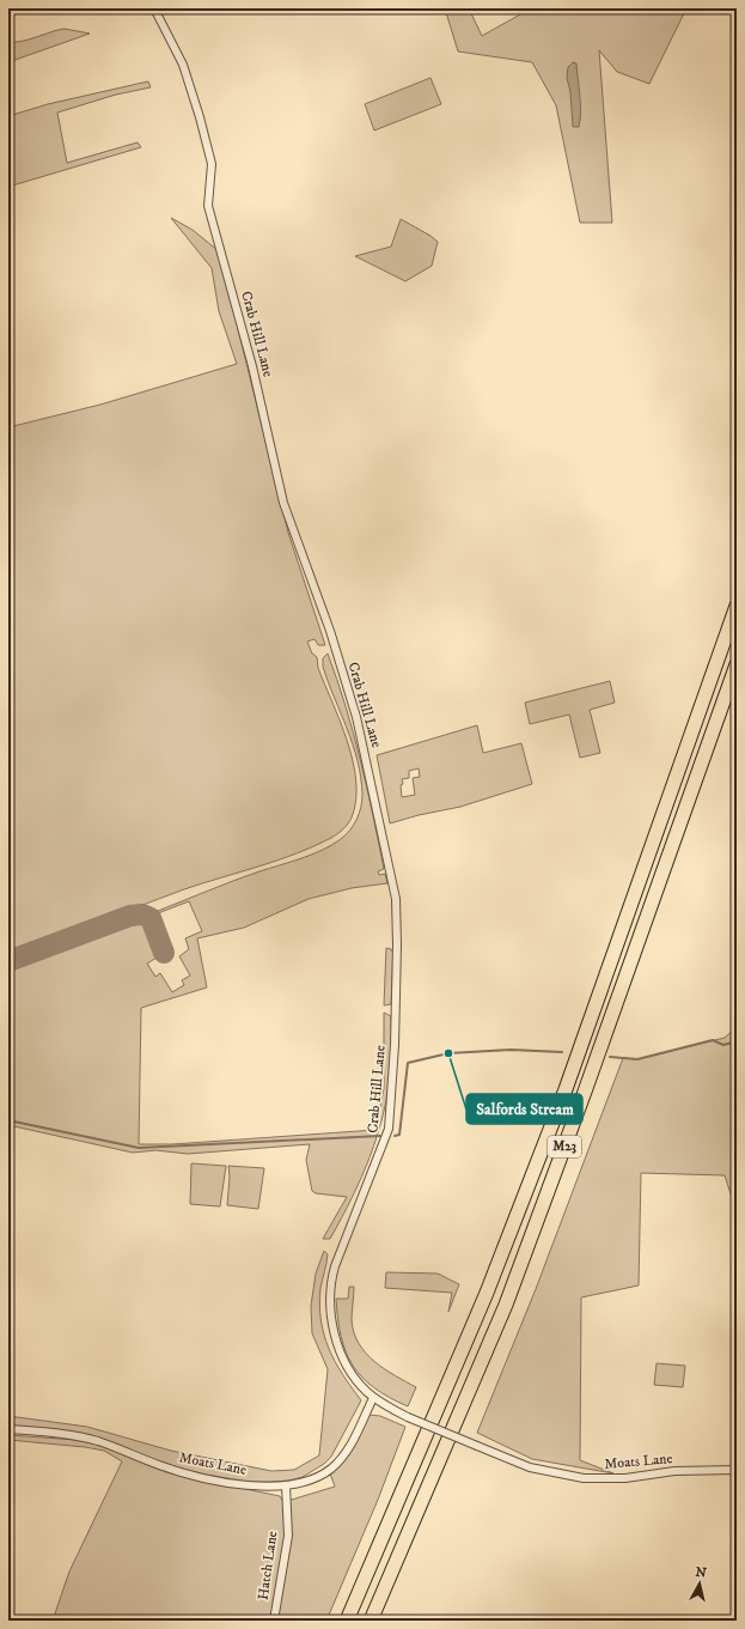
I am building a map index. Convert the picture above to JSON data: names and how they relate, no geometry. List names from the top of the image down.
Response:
{
  "streets": {
    "highway": ["M23"],
    "street": ["Crab Hill Lane", "Moats Lane", "Hatch Lane"]
  },
  "crossings": [
    ["Crab Hill Lane", "Moats Lane"],
    ["Moats Lane", "Hatch Lane"]
  ],
  "places": ["Salfords Stream"],
  "north": "top"
}
